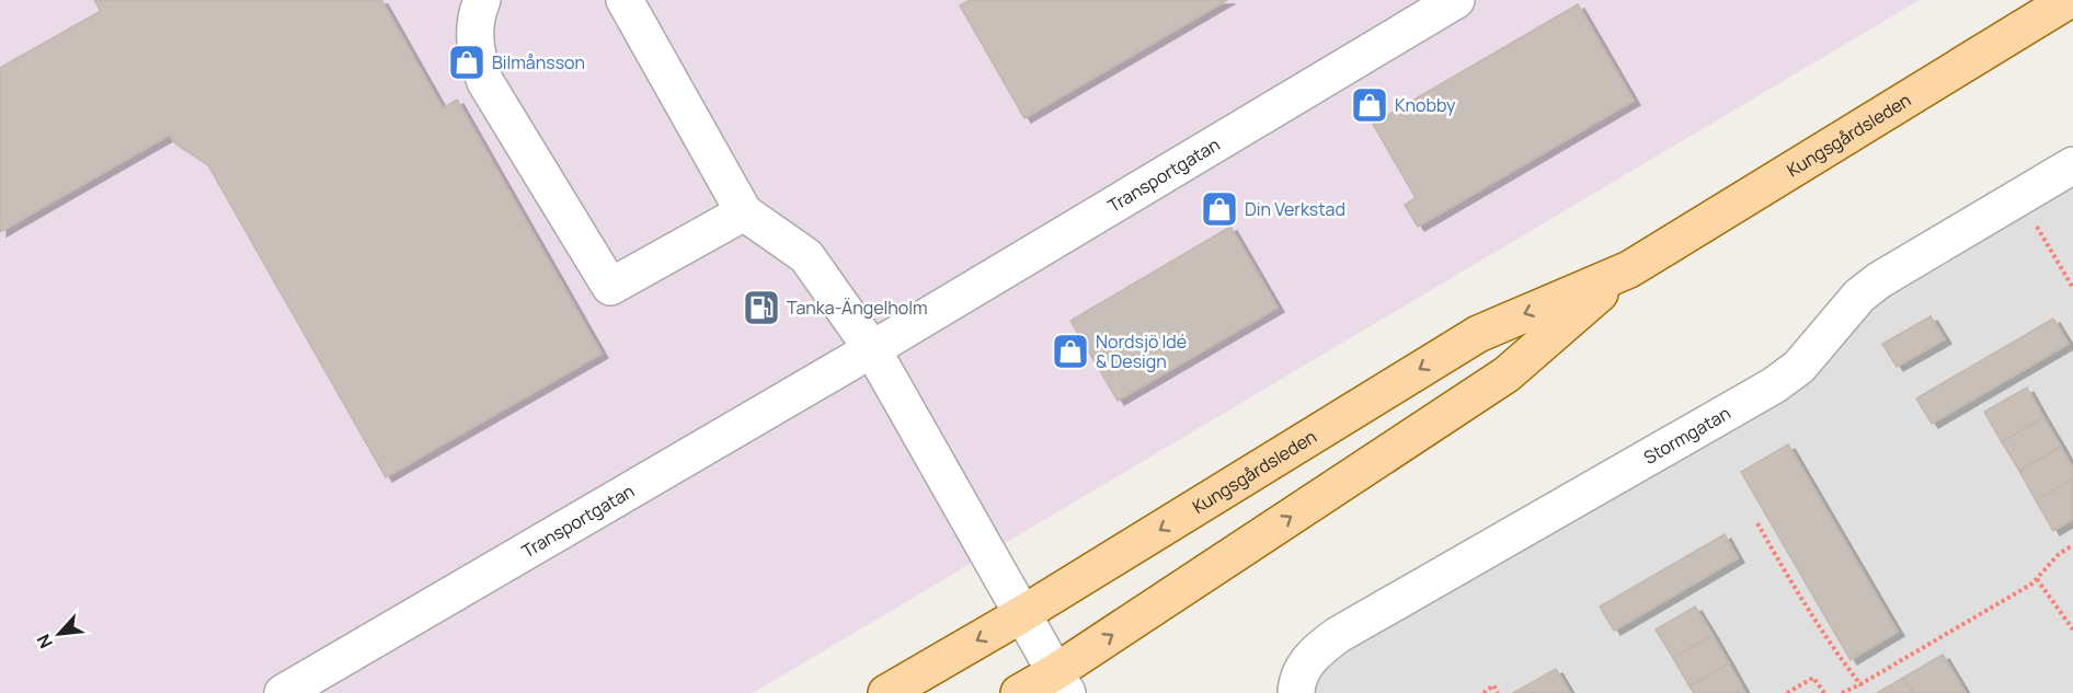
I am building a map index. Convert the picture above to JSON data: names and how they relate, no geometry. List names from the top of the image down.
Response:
{
  "streets": {
    "main road": ["Kungsgårdsleden"],
    "street": ["Transportgatan", "Stormgatan"]
  },
  "places": {
    "shop": [
      "Bilmånsson",
      "Knobby",
      "Din Verkstad",
      "Nordsjö Idé & Design"
    ],
    "fuel station": ["Tanka-Ängelholm"]
  },
  "north": "bottom left"
}
